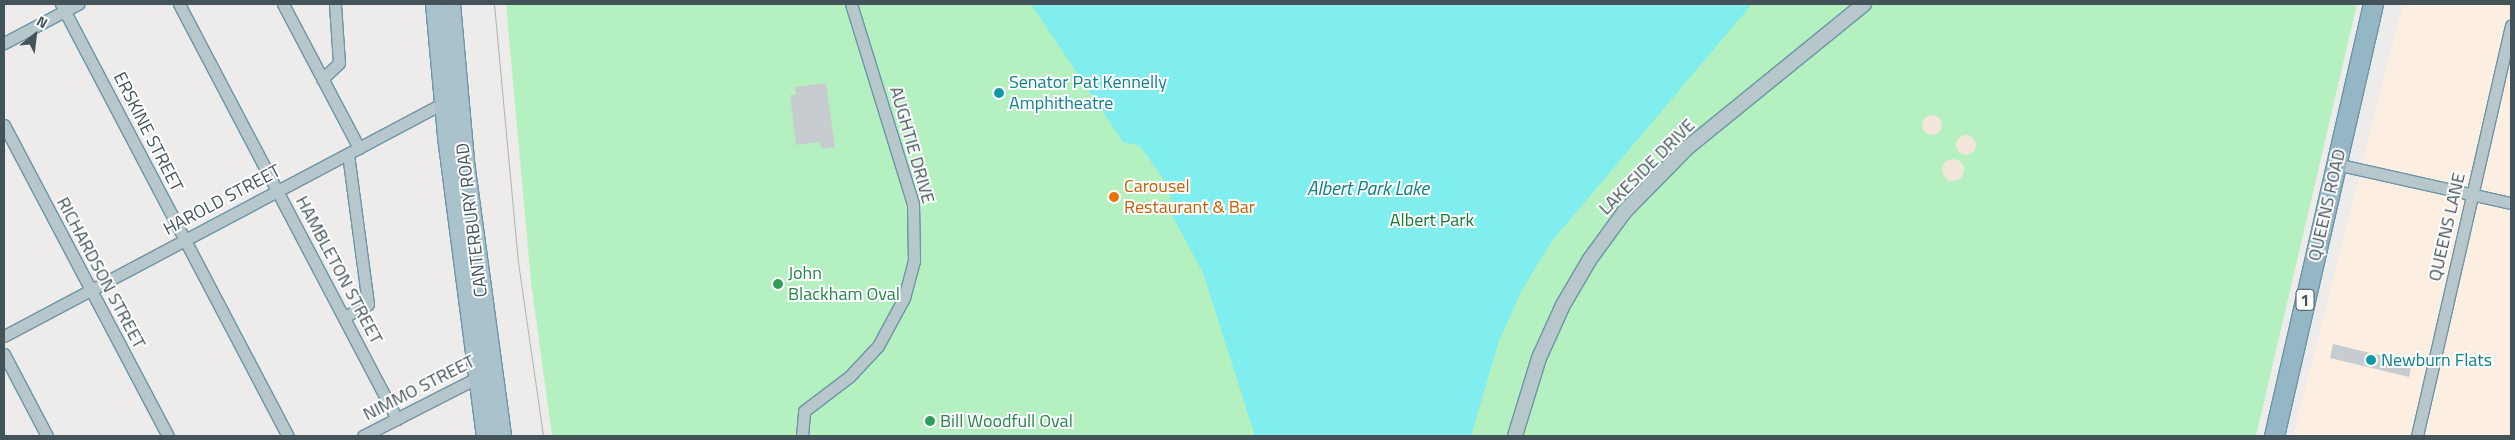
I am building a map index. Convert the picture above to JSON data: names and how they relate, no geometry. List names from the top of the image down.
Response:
{
  "streets": {
    "highway": ["QUEENS ROAD", "1"],
    "main road": ["CANTERBURY ROAD"],
    "street": [
      "ERSKINE STREET",
      "AUGHTIE DRIVE",
      "LAKESIDE DRIVE",
      "HAROLD STREET",
      "QUEENS LANE",
      "HAMBLETON STREET",
      "RICHARDSON STREET",
      "NIMMO STREET"
    ]
  },
  "crossings": [
    ["ERSKINE STREET", "HAROLD STREET"],
    ["HAROLD STREET", "CANTERBURY ROAD"],
    ["HAROLD STREET", "HAMBLETON STREET"],
    ["HAROLD STREET", "RICHARDSON STREET"],
    ["CANTERBURY ROAD", "NIMMO STREET"],
    ["HAMBLETON STREET", "NIMMO STREET"]
  ],
  "water": ["Albert Park Lake"],
  "parks": ["Albert Park"],
  "places": [
    "Senator Pat Kennelly Amphitheatre",
    "Carousel Restaurant & Bar",
    "John Blackham Oval",
    "Newburn Flats",
    "Bill Woodfull Oval"
  ],
  "north": "top right"
}
